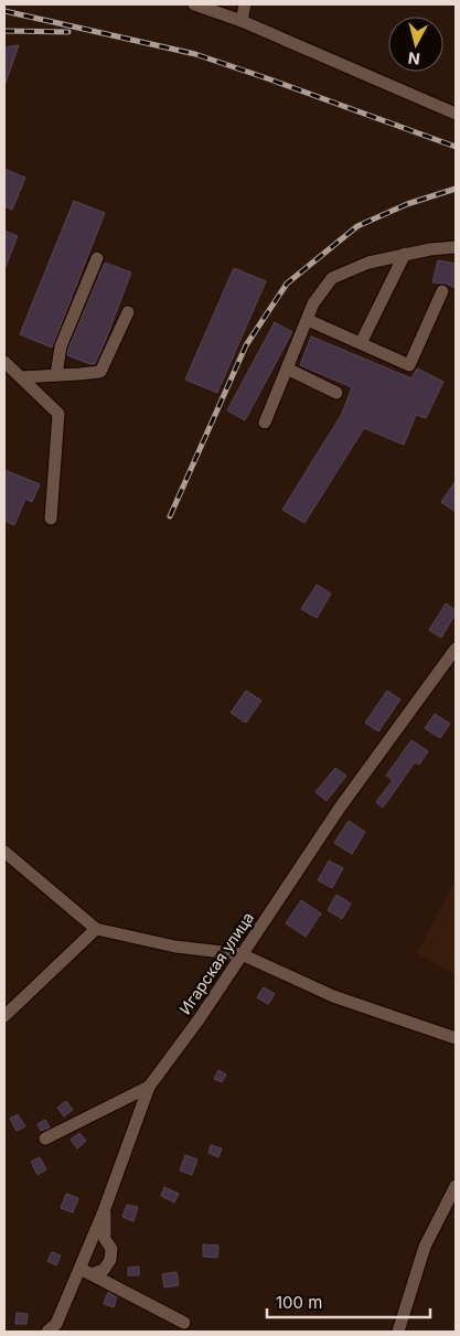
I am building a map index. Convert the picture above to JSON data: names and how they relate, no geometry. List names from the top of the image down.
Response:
{
  "streets": {
    "street": ["Игарская улица"]
  },
  "scale_bar": "100 m",
  "north": "bottom"
}
